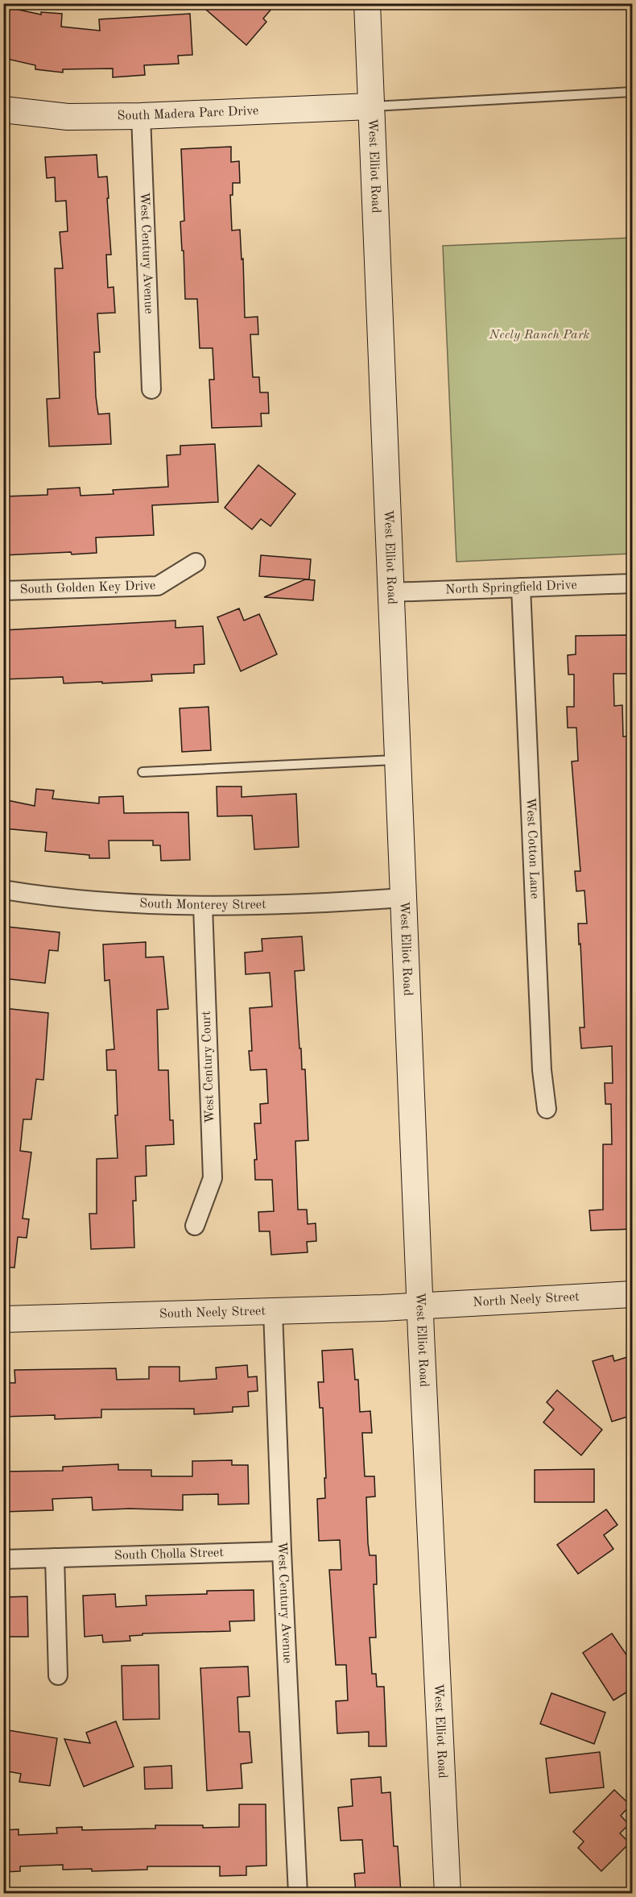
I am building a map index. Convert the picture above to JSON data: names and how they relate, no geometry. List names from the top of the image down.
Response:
{
  "streets": {
    "main road": [
      "South Madera Parc Drive",
      "West Elliot Road",
      "North Neely Street",
      "South Neely Street"
    ],
    "street": [
      "West Century Avenue",
      "South Golden Key Drive",
      "North Springfield Drive",
      "West Cotton Lane",
      "South Monterey Street",
      "West Century Court",
      "South Cholla Street"
    ]
  },
  "crossings": [
    ["South Madera Parc Drive", "West Elliot Road"],
    ["South Madera Parc Drive", "West Century Avenue"],
    ["West Elliot Road", "North Springfield Drive"],
    ["West Elliot Road", "South Monterey Street"],
    ["West Elliot Road", "North Neely Street"],
    ["West Elliot Road", "South Neely Street"],
    ["West Century Avenue", "South Neely Street"],
    ["West Century Avenue", "South Cholla Street"],
    ["North Springfield Drive", "West Cotton Lane"],
    ["South Monterey Street", "West Century Court"],
    ["North Neely Street", "South Neely Street"]
  ],
  "parks": ["Neely Ranch Park"]
}
